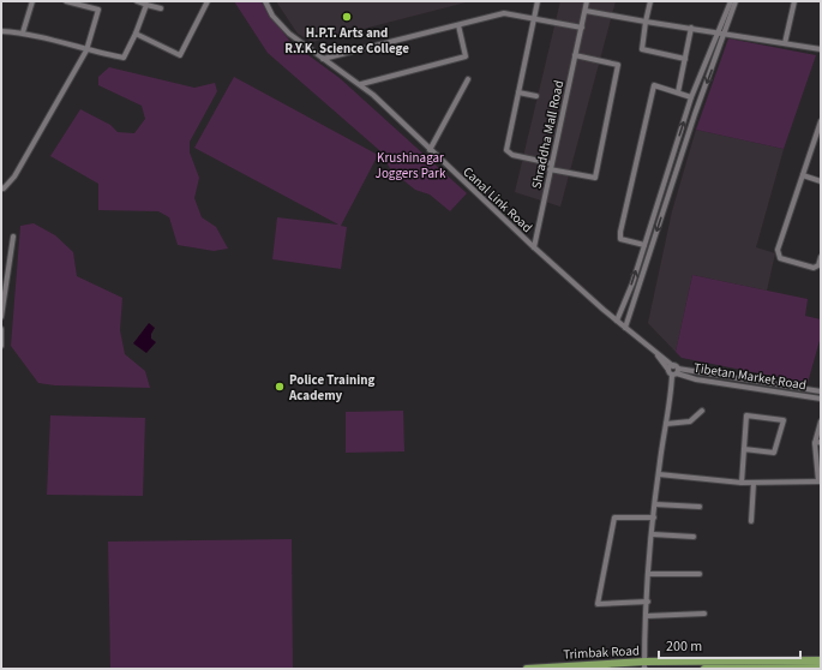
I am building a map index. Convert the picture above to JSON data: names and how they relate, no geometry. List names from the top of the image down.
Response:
{
  "streets": {
    "highway": ["Trimbak Road"],
    "street": ["Shraddha Mall Road", "Canal Link Road", "Tibetan Market Road"]
  },
  "crossings": [
    ["Shraddha Mall Road", "Canal Link Road"],
    ["Canal Link Road", "Tibetan Market Road"]
  ],
  "parks": ["Krushinagar Joggers Park"],
  "places": ["H.P.T. Arts and R.Y.K. Science College", "Police Training Academy"],
  "scale_bar": "200 m"
}
